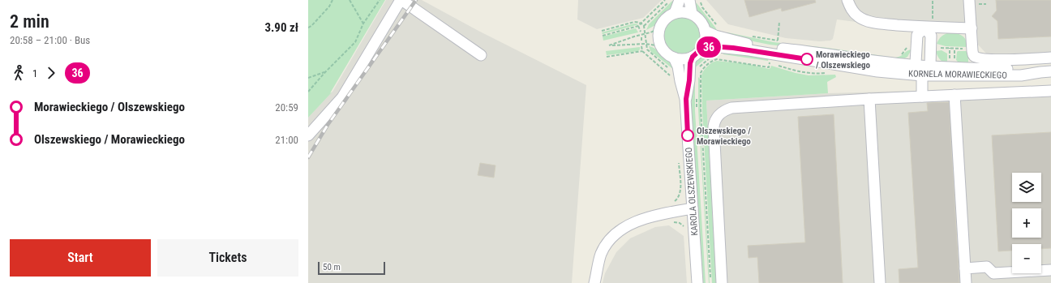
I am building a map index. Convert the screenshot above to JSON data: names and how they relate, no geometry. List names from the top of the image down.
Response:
{
  "streets": {
    "street": ["KORNELA MORAWIECKIEGO", "KAROLA OLSZEWSKIEGO"]
  },
  "crossings": [
    ["KORNELA MORAWIECKIEGO", "KAROLA OLSZEWSKIEGO"]
  ],
  "places": ["Morawieckiego / Olszewskiego", "Olszewskiego / Morawieckiego"],
  "lines": ["bus line 36"],
  "scale_bar": "50 m",
  "page": {
    "heading": ["2 min", "20:58 – 21:00 · Bus", "3.90 zł"],
    "on_map": "36",
    "legs": ["1", "36"],
    "list": [
      {
        "name": "Morawieckiego / Olszewskiego",
        "value": "20:59"
      },
      {
        "name": "Olszewskiego / Morawieckiego",
        "value": "21:00"
      }
    ],
    "map_buttons": ["+", "−"],
    "buttons": ["Start", "Tickets"],
    "scale": "50 m"
  }
}
